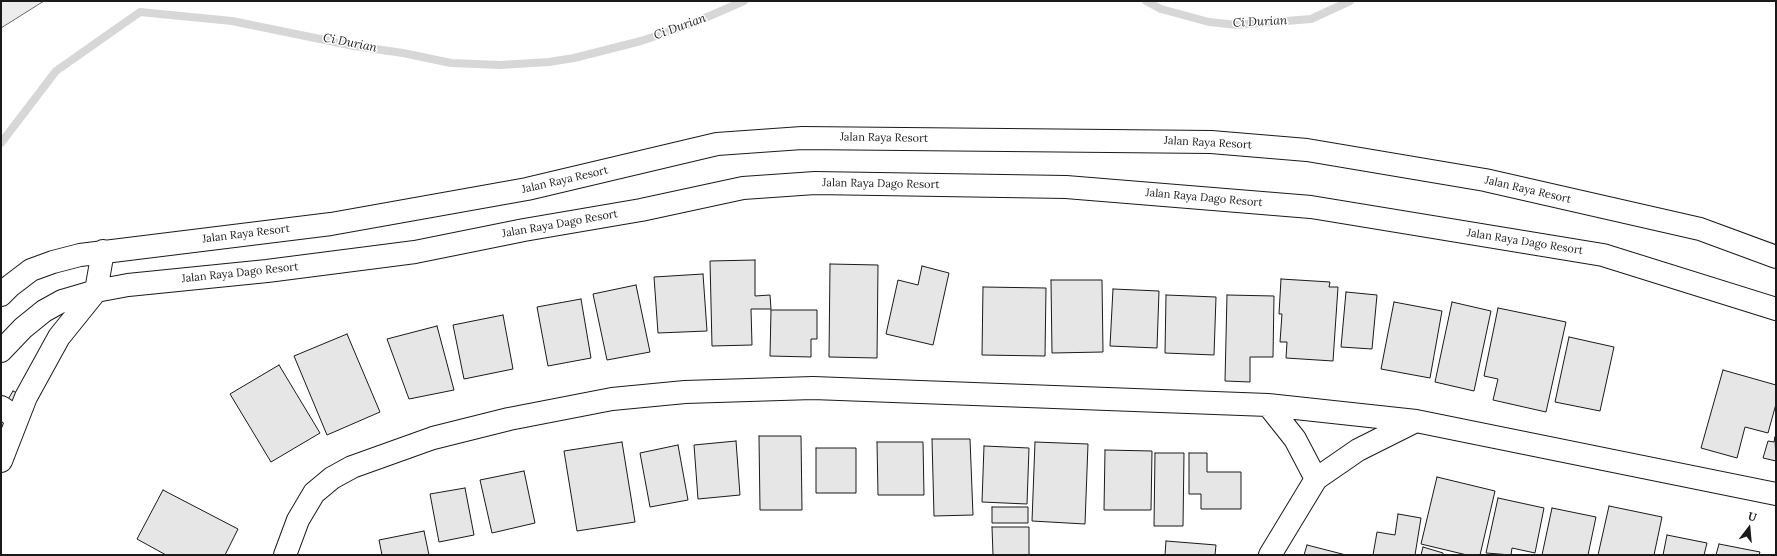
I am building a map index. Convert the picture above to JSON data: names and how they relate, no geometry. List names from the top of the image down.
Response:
{
  "streets": {
    "street": ["Jalan Raya Resort", "Jalan Raya Dago Resort"]
  },
  "water": ["Ci Durian"],
  "north": "top"
}
